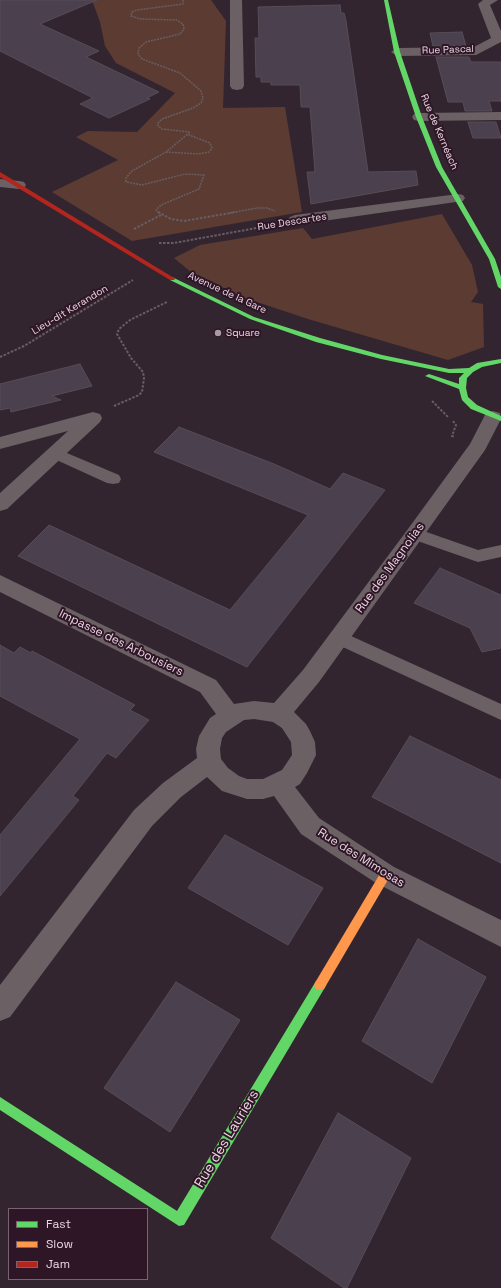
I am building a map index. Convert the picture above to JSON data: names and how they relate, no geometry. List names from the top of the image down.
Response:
{
  "streets": {
    "main road": ["Rue de Kernéach", "Avenue de la Gare", "Rue des Lauriers"],
    "street": [
      "Rue Pascal",
      "Rue Descartes",
      "Rue des Magnolias",
      "Impasse des Arbousiers",
      "Rue des Mimosas"
    ],
    "path": ["Lieu-dit Kerandon"]
  },
  "crossings": [
    ["Rue Pascal", "Rue de Kernéach"],
    ["Rue de Kernéach", "Rue Descartes"],
    ["Rue Descartes", "Avenue de la Gare"],
    ["Avenue de la Gare", "Lieu-dit Kerandon"],
    ["Rue des Magnolias", "Impasse des Arbousiers"],
    ["Rue des Magnolias", "Rue des Mimosas"],
    ["Impasse des Arbousiers", "Rue des Mimosas"],
    ["Rue des Mimosas", "Rue des Lauriers"]
  ],
  "places": ["Square"],
  "legend": ["Fast", "Slow", "Jam"]
}
